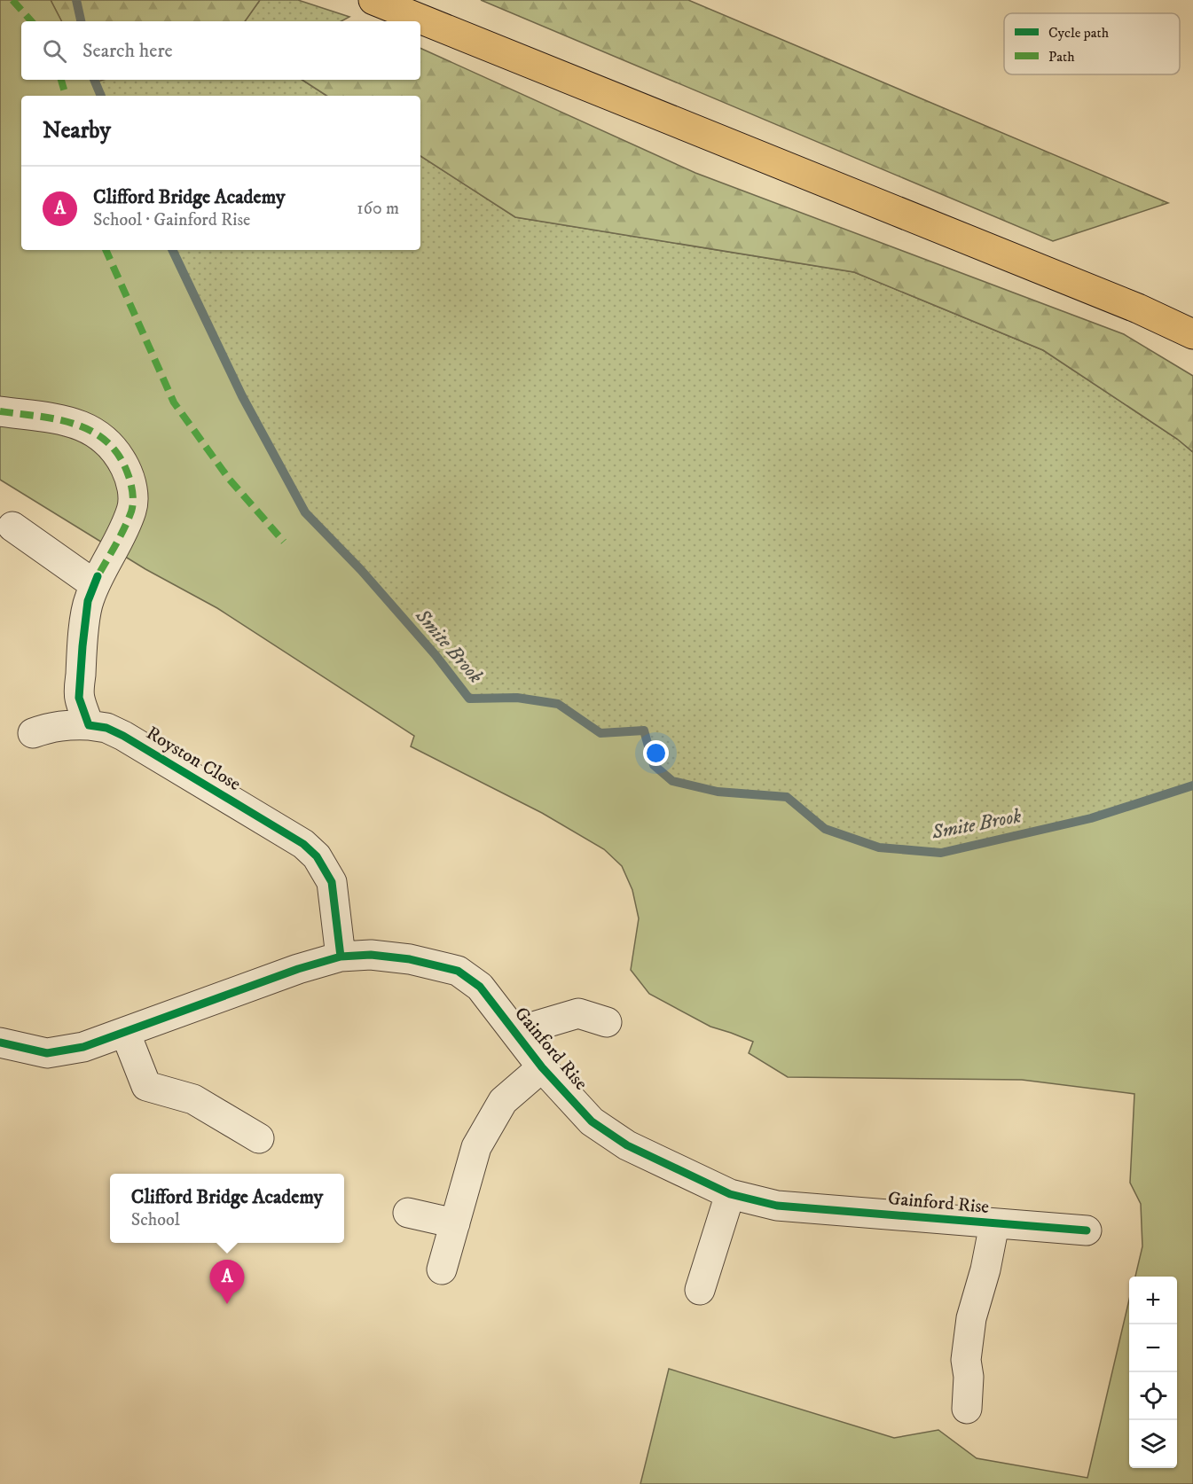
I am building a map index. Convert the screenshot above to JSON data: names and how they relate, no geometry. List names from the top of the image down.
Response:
{
  "streets": {
    "street": ["Royston Close", "Gainford Rise"]
  },
  "crossings": [
    ["Royston Close", "Gainford Rise"]
  ],
  "water": ["Smite Brook"],
  "legend": ["Cycle path", "Path"],
  "page": {
    "search": "Search here",
    "heading": "Nearby",
    "list": [
      {
        "mark": "A",
        "name": "Clifford Bridge Academy",
        "note": "School · Gainford Rise",
        "value": "160 m"
      }
    ],
    "popup": ["Clifford Bridge Academy", "School"],
    "pins": "A",
    "map_buttons": ["+", "−"]
  }
}
